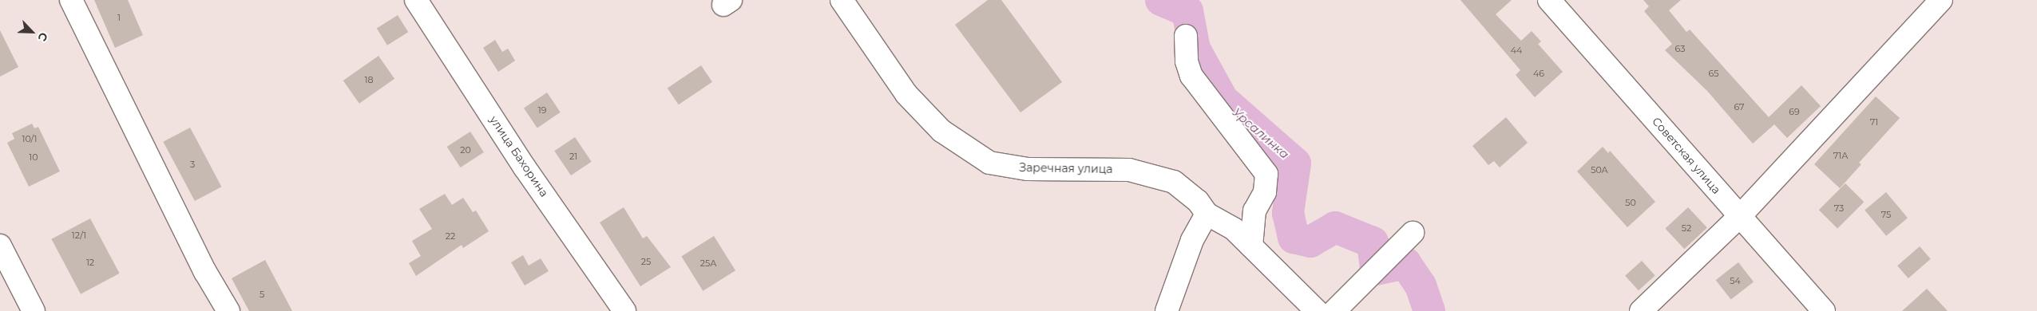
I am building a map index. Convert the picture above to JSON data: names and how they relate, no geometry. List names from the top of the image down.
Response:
{
  "streets": {
    "street": ["Советская улица", "улица Бахорина", "Заречная улица"]
  },
  "water": ["Урсалинка"],
  "house_numbers": [
    "1",
    "63",
    "44",
    "46",
    "65",
    "18",
    "67",
    "19",
    "69",
    "71",
    "10/1",
    "20",
    "71А",
    "21",
    "10",
    "3",
    "50А",
    "50",
    "73",
    "75",
    "52",
    "12/1",
    "22",
    "25",
    "12",
    "25А",
    "54",
    "5"
  ],
  "north": "bottom right"
}
